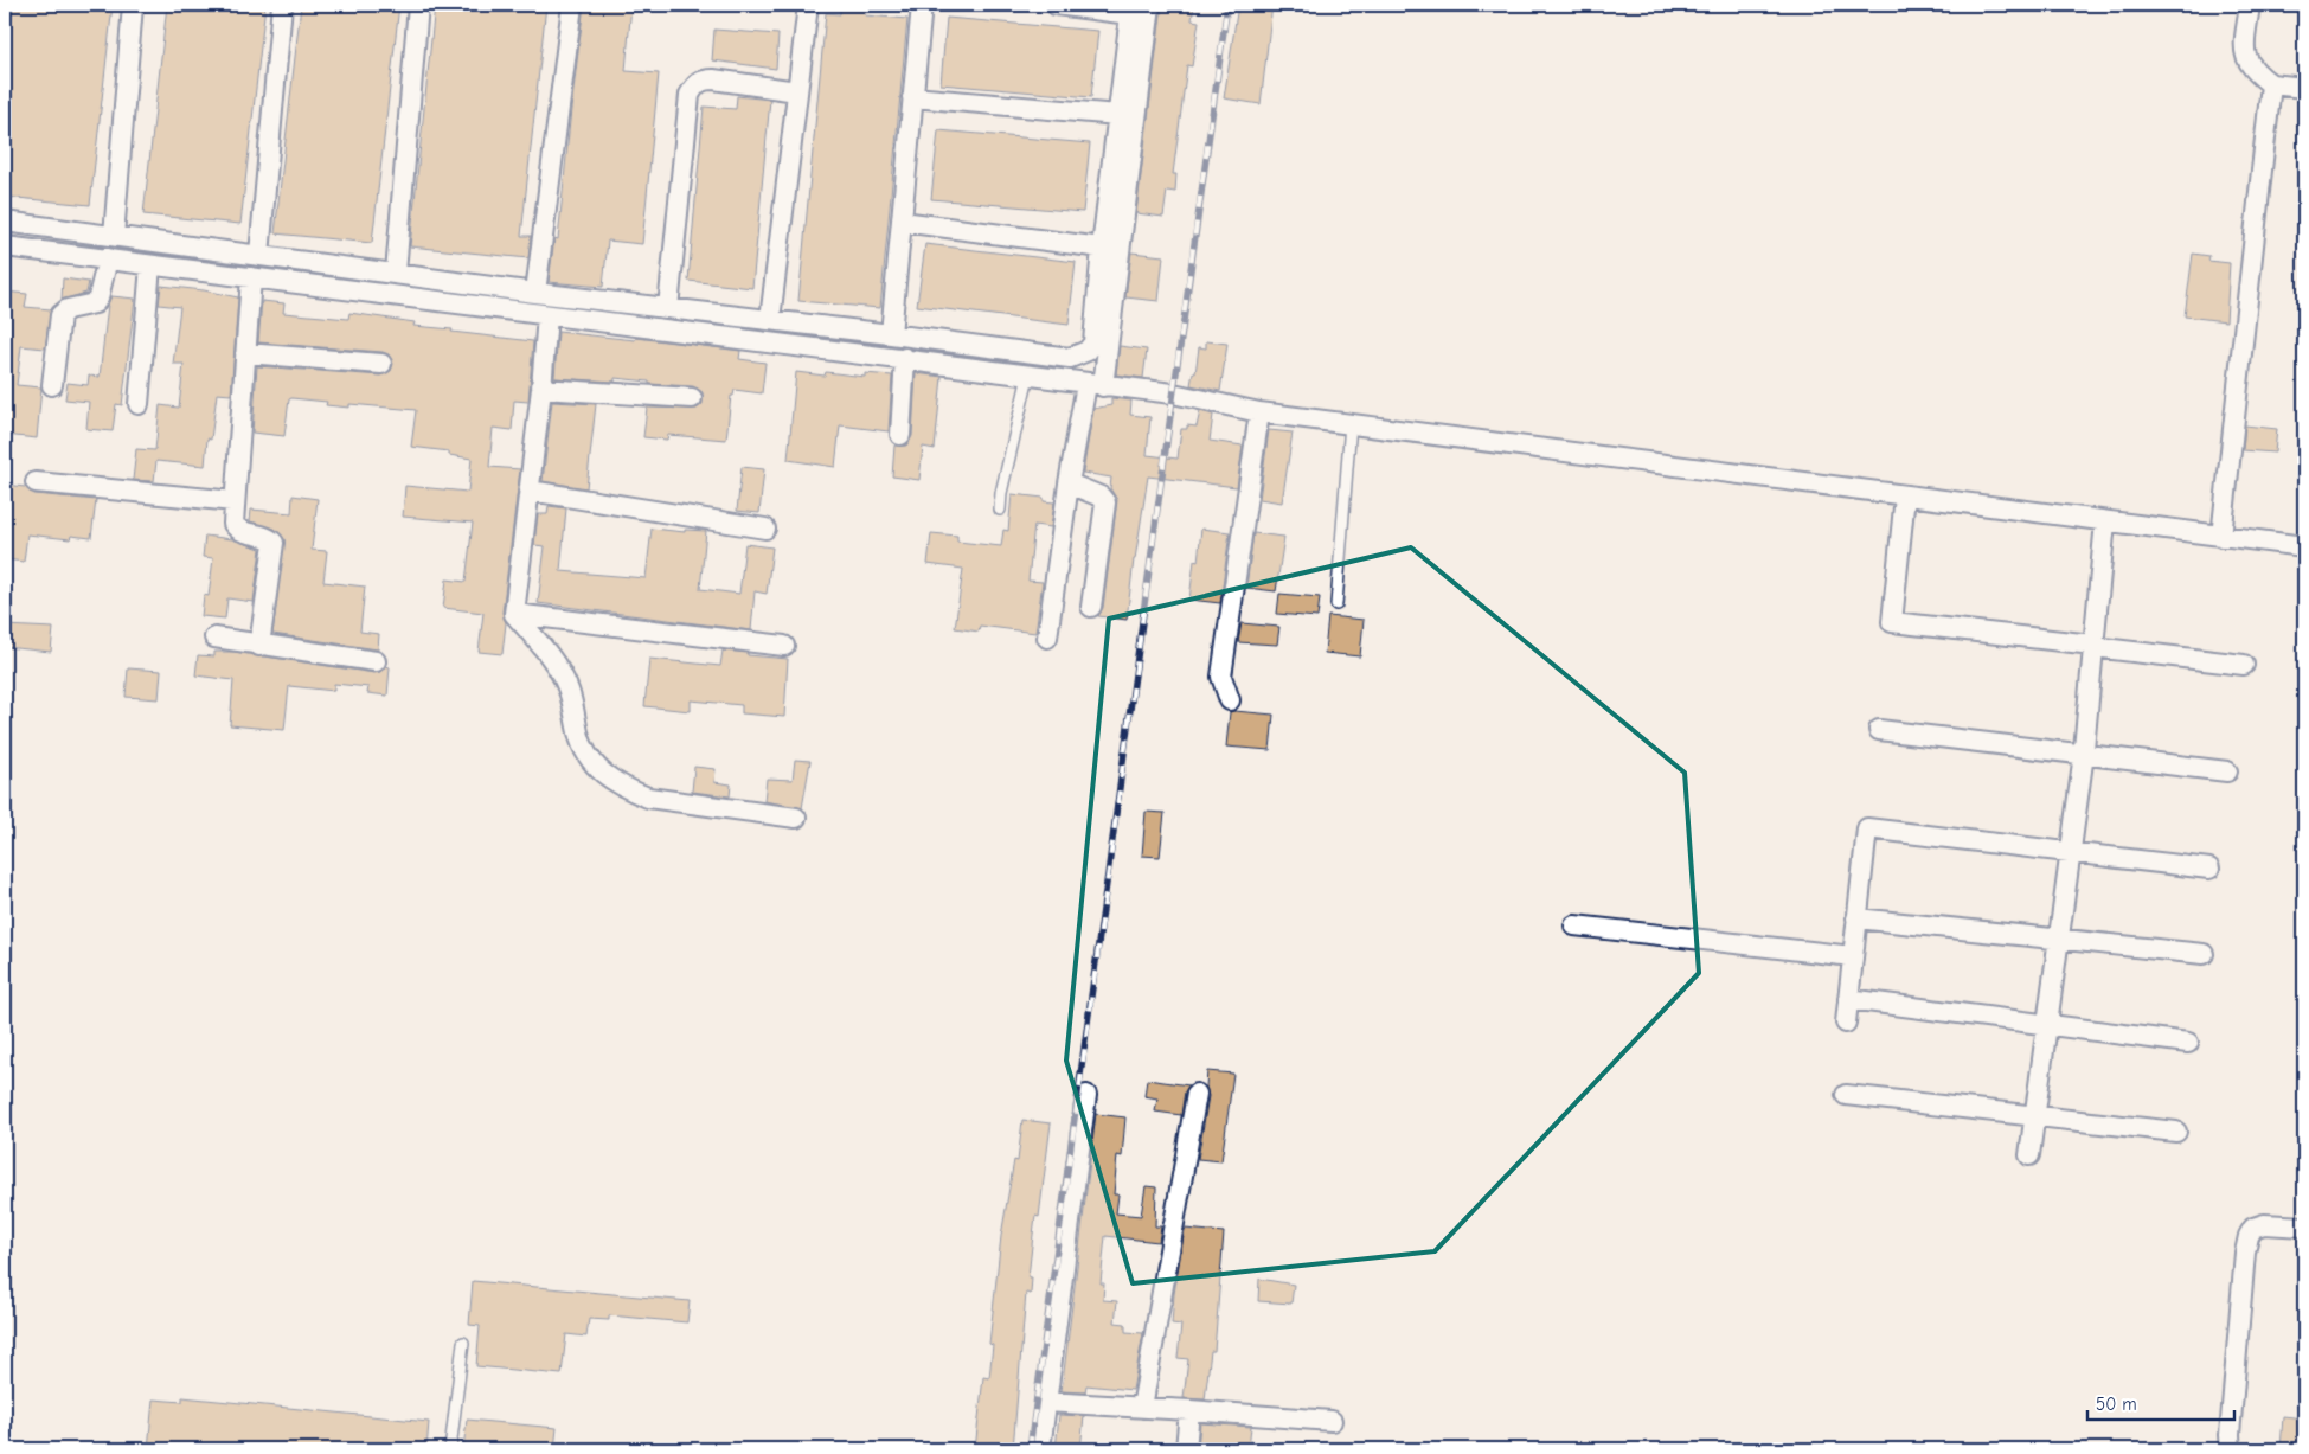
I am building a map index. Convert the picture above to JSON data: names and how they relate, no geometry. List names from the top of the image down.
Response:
{
  "scale_bar": "50 m"
}
